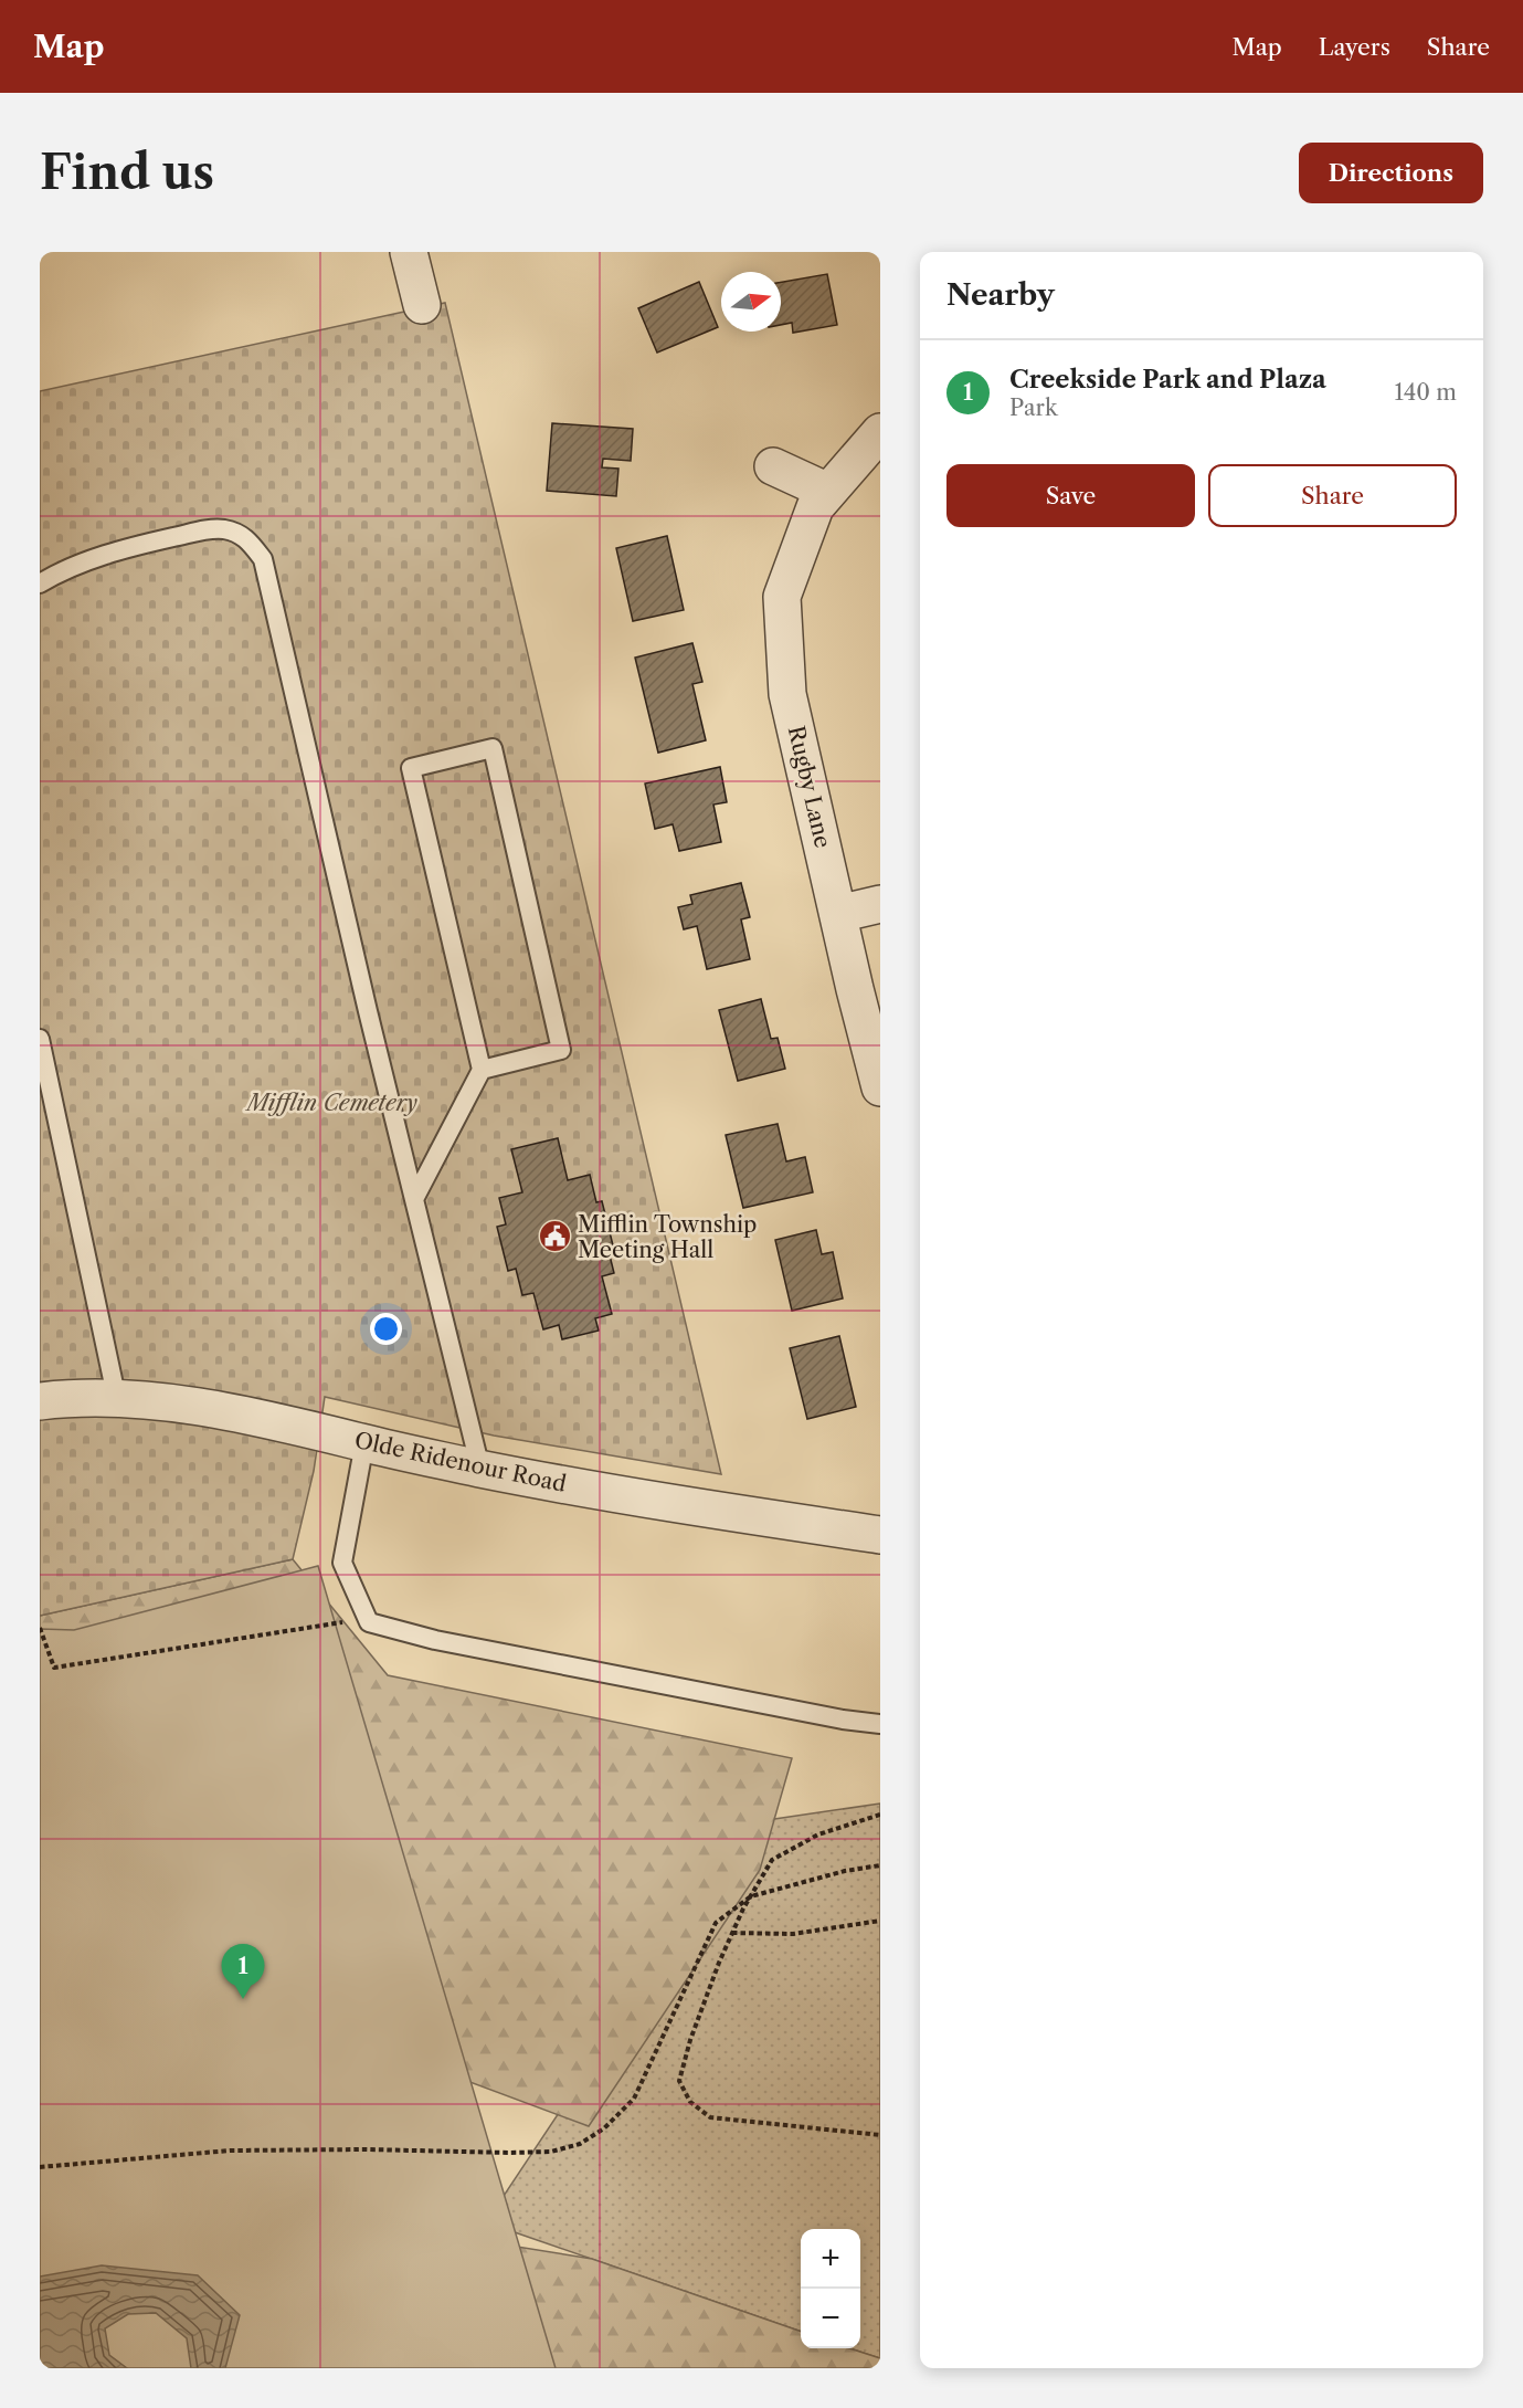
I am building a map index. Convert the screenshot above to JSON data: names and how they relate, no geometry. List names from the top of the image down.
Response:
{
  "streets": {
    "street": ["Rugby Lane", "Olde Ridenour Road"]
  },
  "parks": ["Mifflin Cemetery"],
  "places": {
    "public building": ["Mifflin Township Meeting Hall"]
  },
  "north": "right",
  "page": {
    "header": "Map",
    "nav": ["Map", "Layers", "Share"],
    "buttons": [
      "Directions",
      ["Save", "Share"]
    ],
    "title": "Find us",
    "heading": "Nearby",
    "list": [
      {
        "mark": "1",
        "name": "Creekside Park and Plaza",
        "note": "Park",
        "value": "140 m"
      }
    ],
    "pins": "1",
    "map_buttons": ["+", "−"]
  }
}
